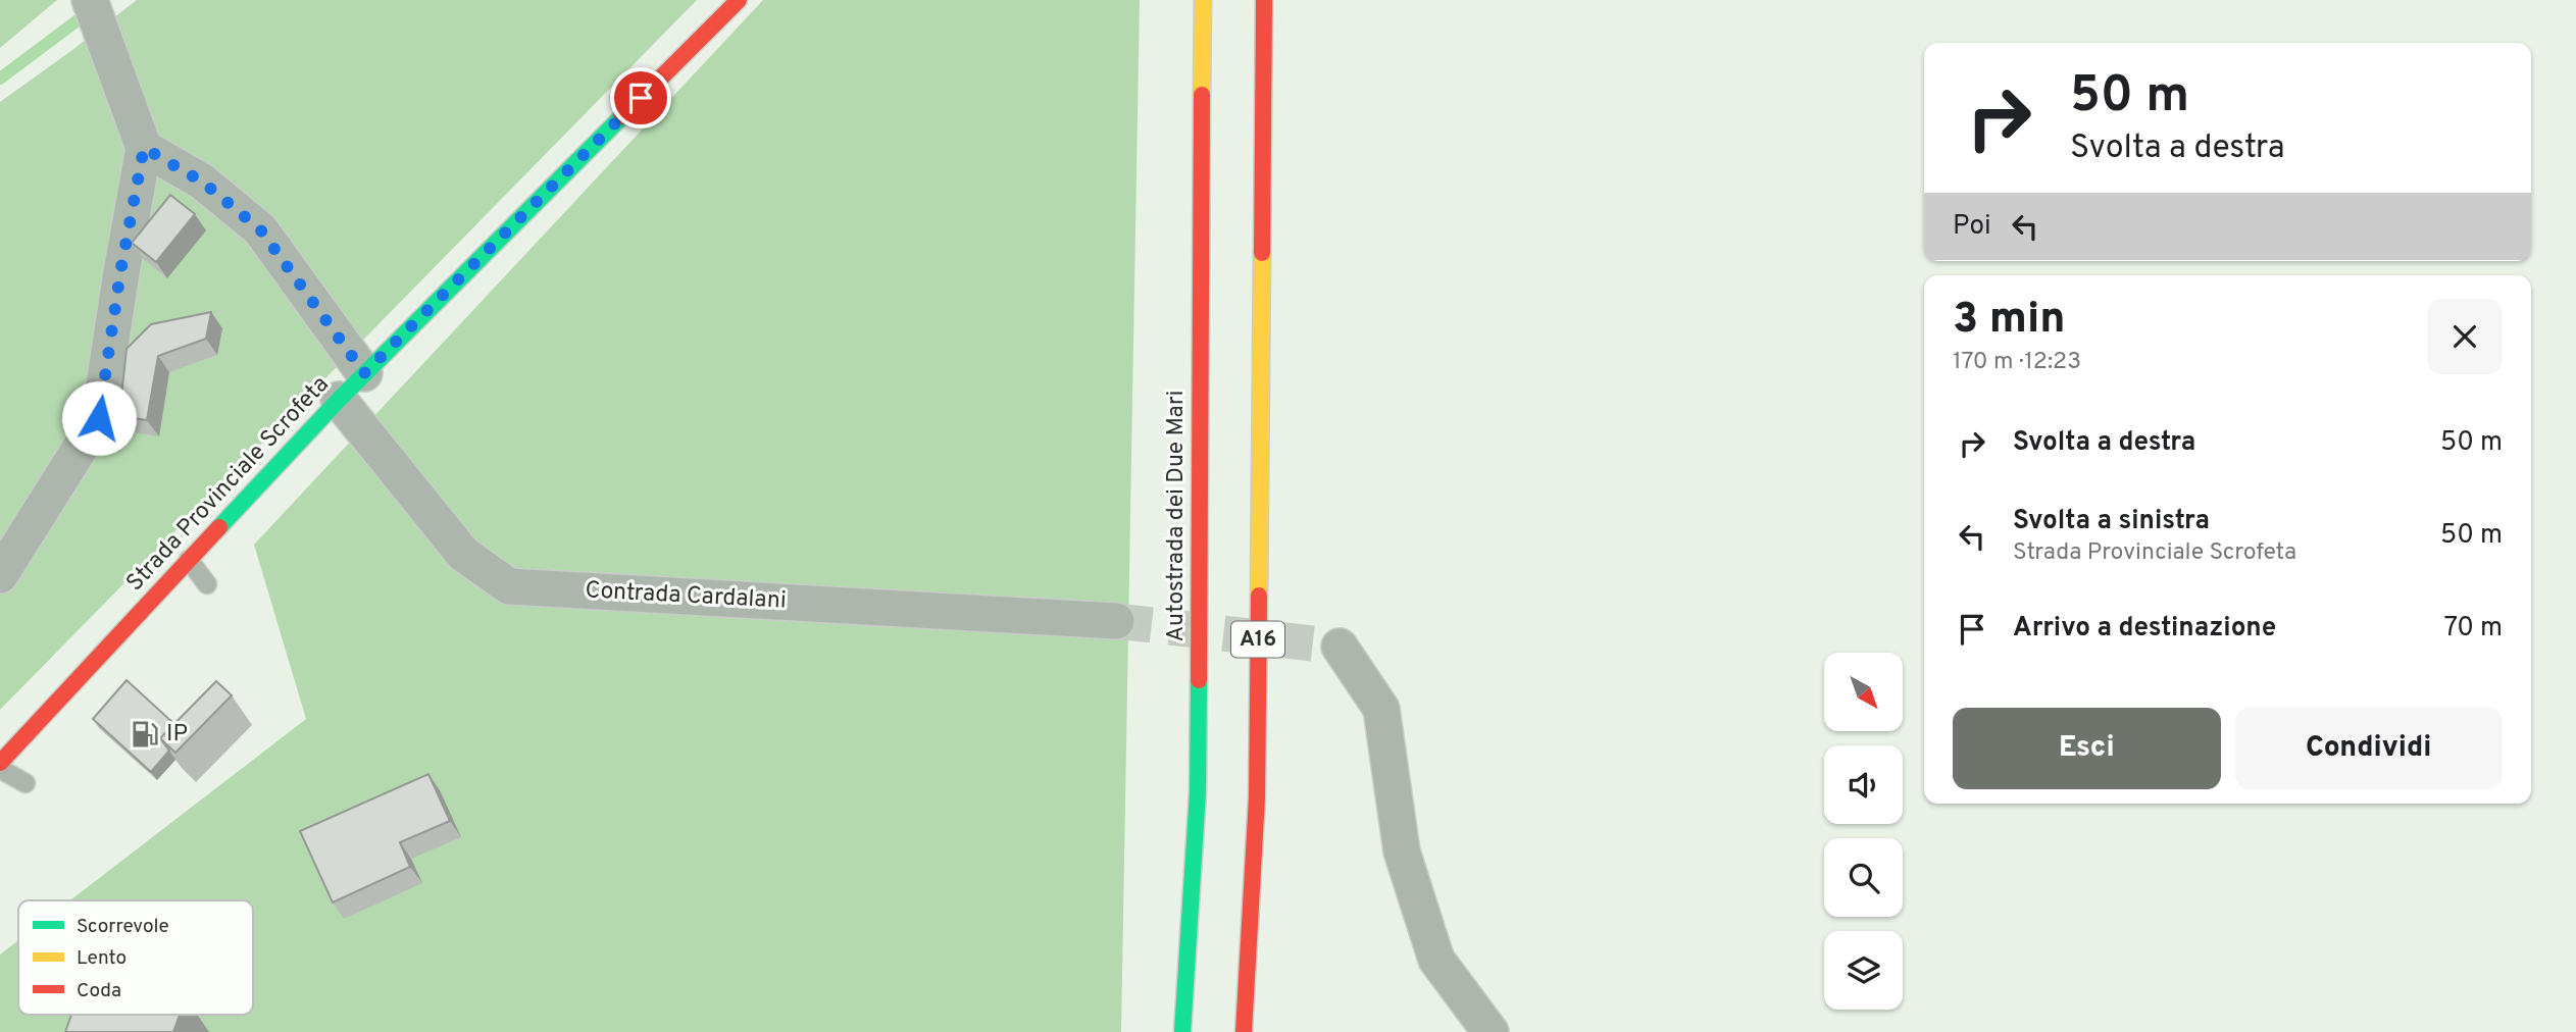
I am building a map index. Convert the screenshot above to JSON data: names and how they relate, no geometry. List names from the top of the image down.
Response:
{
  "streets": {
    "main road": ["Strada Provinciale Scrofeta", "Autostrada dei Due Mari", "A16"],
    "street": ["Contrada Cardalani"]
  },
  "crossings": [
    ["Strada Provinciale Scrofeta", "Contrada Cardalani"]
  ],
  "places": {
    "fuel station": ["IP"]
  },
  "legend": ["Scorrevole", "Lento", "Coda"],
  "north": "bottom right",
  "page": {
    "turn": ["50 m", "Svolta a destra"],
    "then": "Poi",
    "heading": ["3 min", "170 m · 12:23"],
    "list": [
      {
        "name": "Svolta a destra",
        "value": "50 m"
      },
      {
        "name": "Svolta a sinistra",
        "note": "Strada Provinciale Scrofeta",
        "value": "50 m"
      },
      {
        "name": "Arrivo a destinazione",
        "value": "70 m"
      }
    ],
    "buttons": ["Esci", "Condividi"]
  }
}
